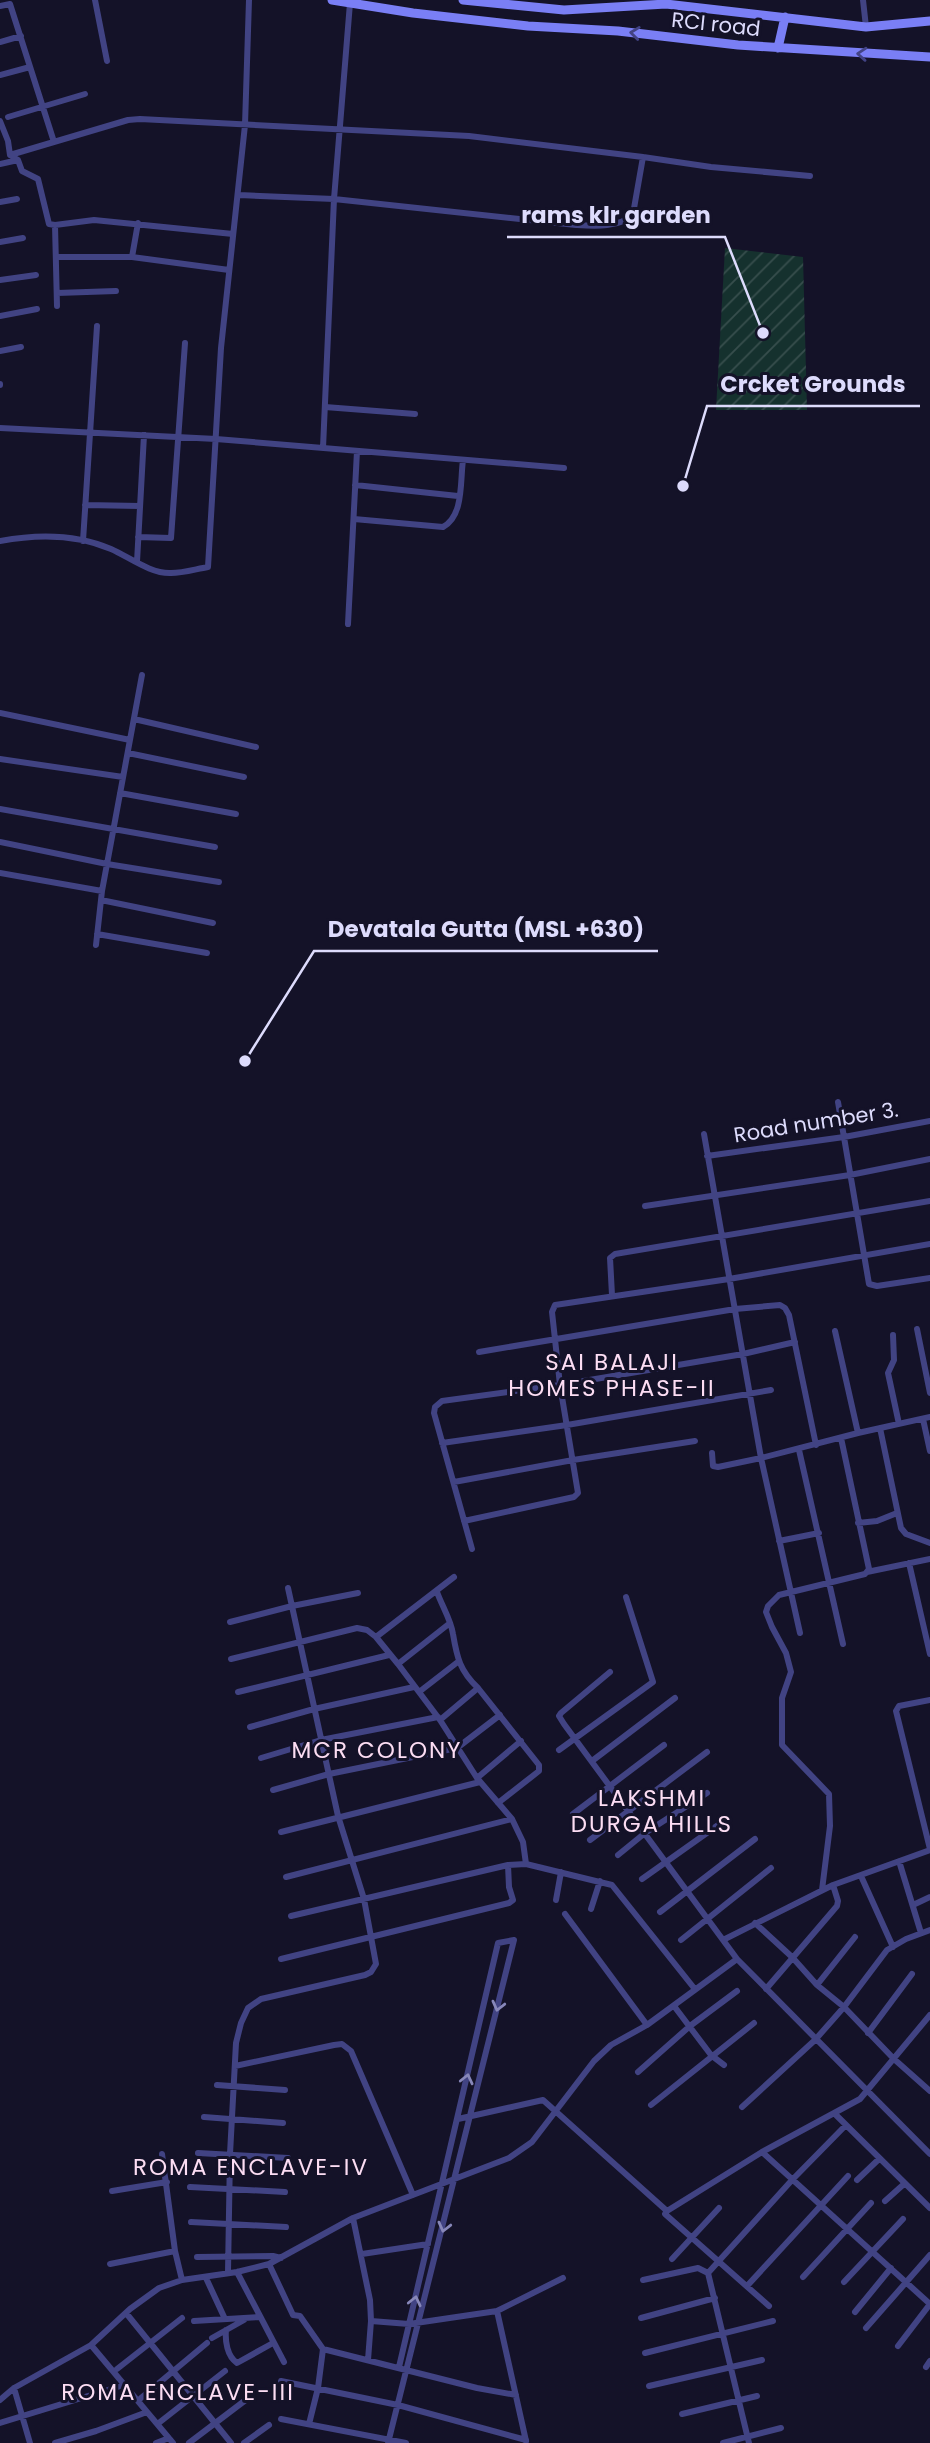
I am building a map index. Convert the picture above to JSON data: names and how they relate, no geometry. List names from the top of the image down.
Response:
{
  "streets": {
    "main road": ["RCI road"],
    "street": ["Road number 3."]
  },
  "districts": [
    "SAI BALAJI HOMES PHASE-II",
    "MCR COLONY",
    "LAKSHMI DURGA HILLS",
    "ROMA ENCLAVE-IV",
    "ROMA ENCLAVE-III"
  ],
  "places": ["rams klr garden", "Crcket Grounds", "Devatala Gutta (MSL +630)"]
}
